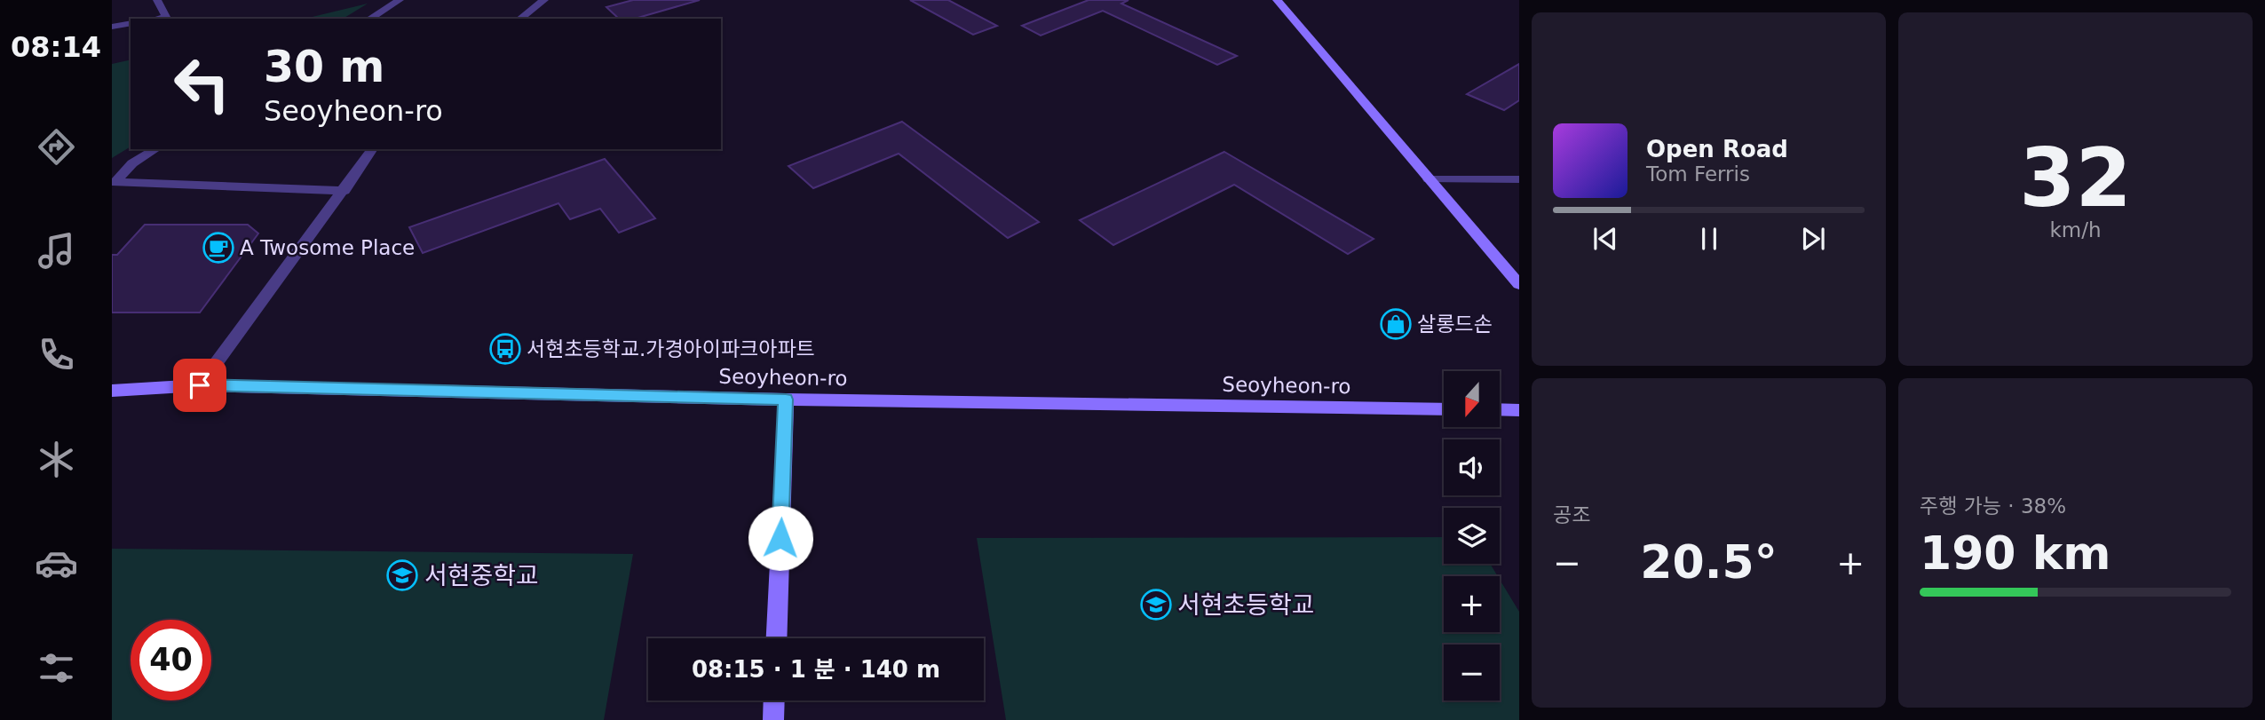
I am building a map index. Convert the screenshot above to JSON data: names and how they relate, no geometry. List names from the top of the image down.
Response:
{
  "streets": {
    "street": ["Seoyheon-ro"]
  },
  "places": {
    "cafe": ["A Twosome Place"],
    "shop": ["살롱드손"],
    "bus stop": ["서현초등학교.가경아이파크아파트"],
    "school or university": ["서현중학교", "서현초등학교"]
  },
  "north": "bottom",
  "page": {
    "tabs": "08:14",
    "tile": [
      ["32", "km/h"],
      "공조",
      ["주행 가능 · 38%", "190 km"]
    ],
    "turn": ["30 m", "Seoyheon-ro"],
    "song": ["Open Road", "Tom Ferris"],
    "map_buttons": ["+", "−"],
    "heat": ["−", "20.5°", "+"],
    "limit": "40",
    "trip": "08:15 · 1 분 · 140 m"
  }
}
